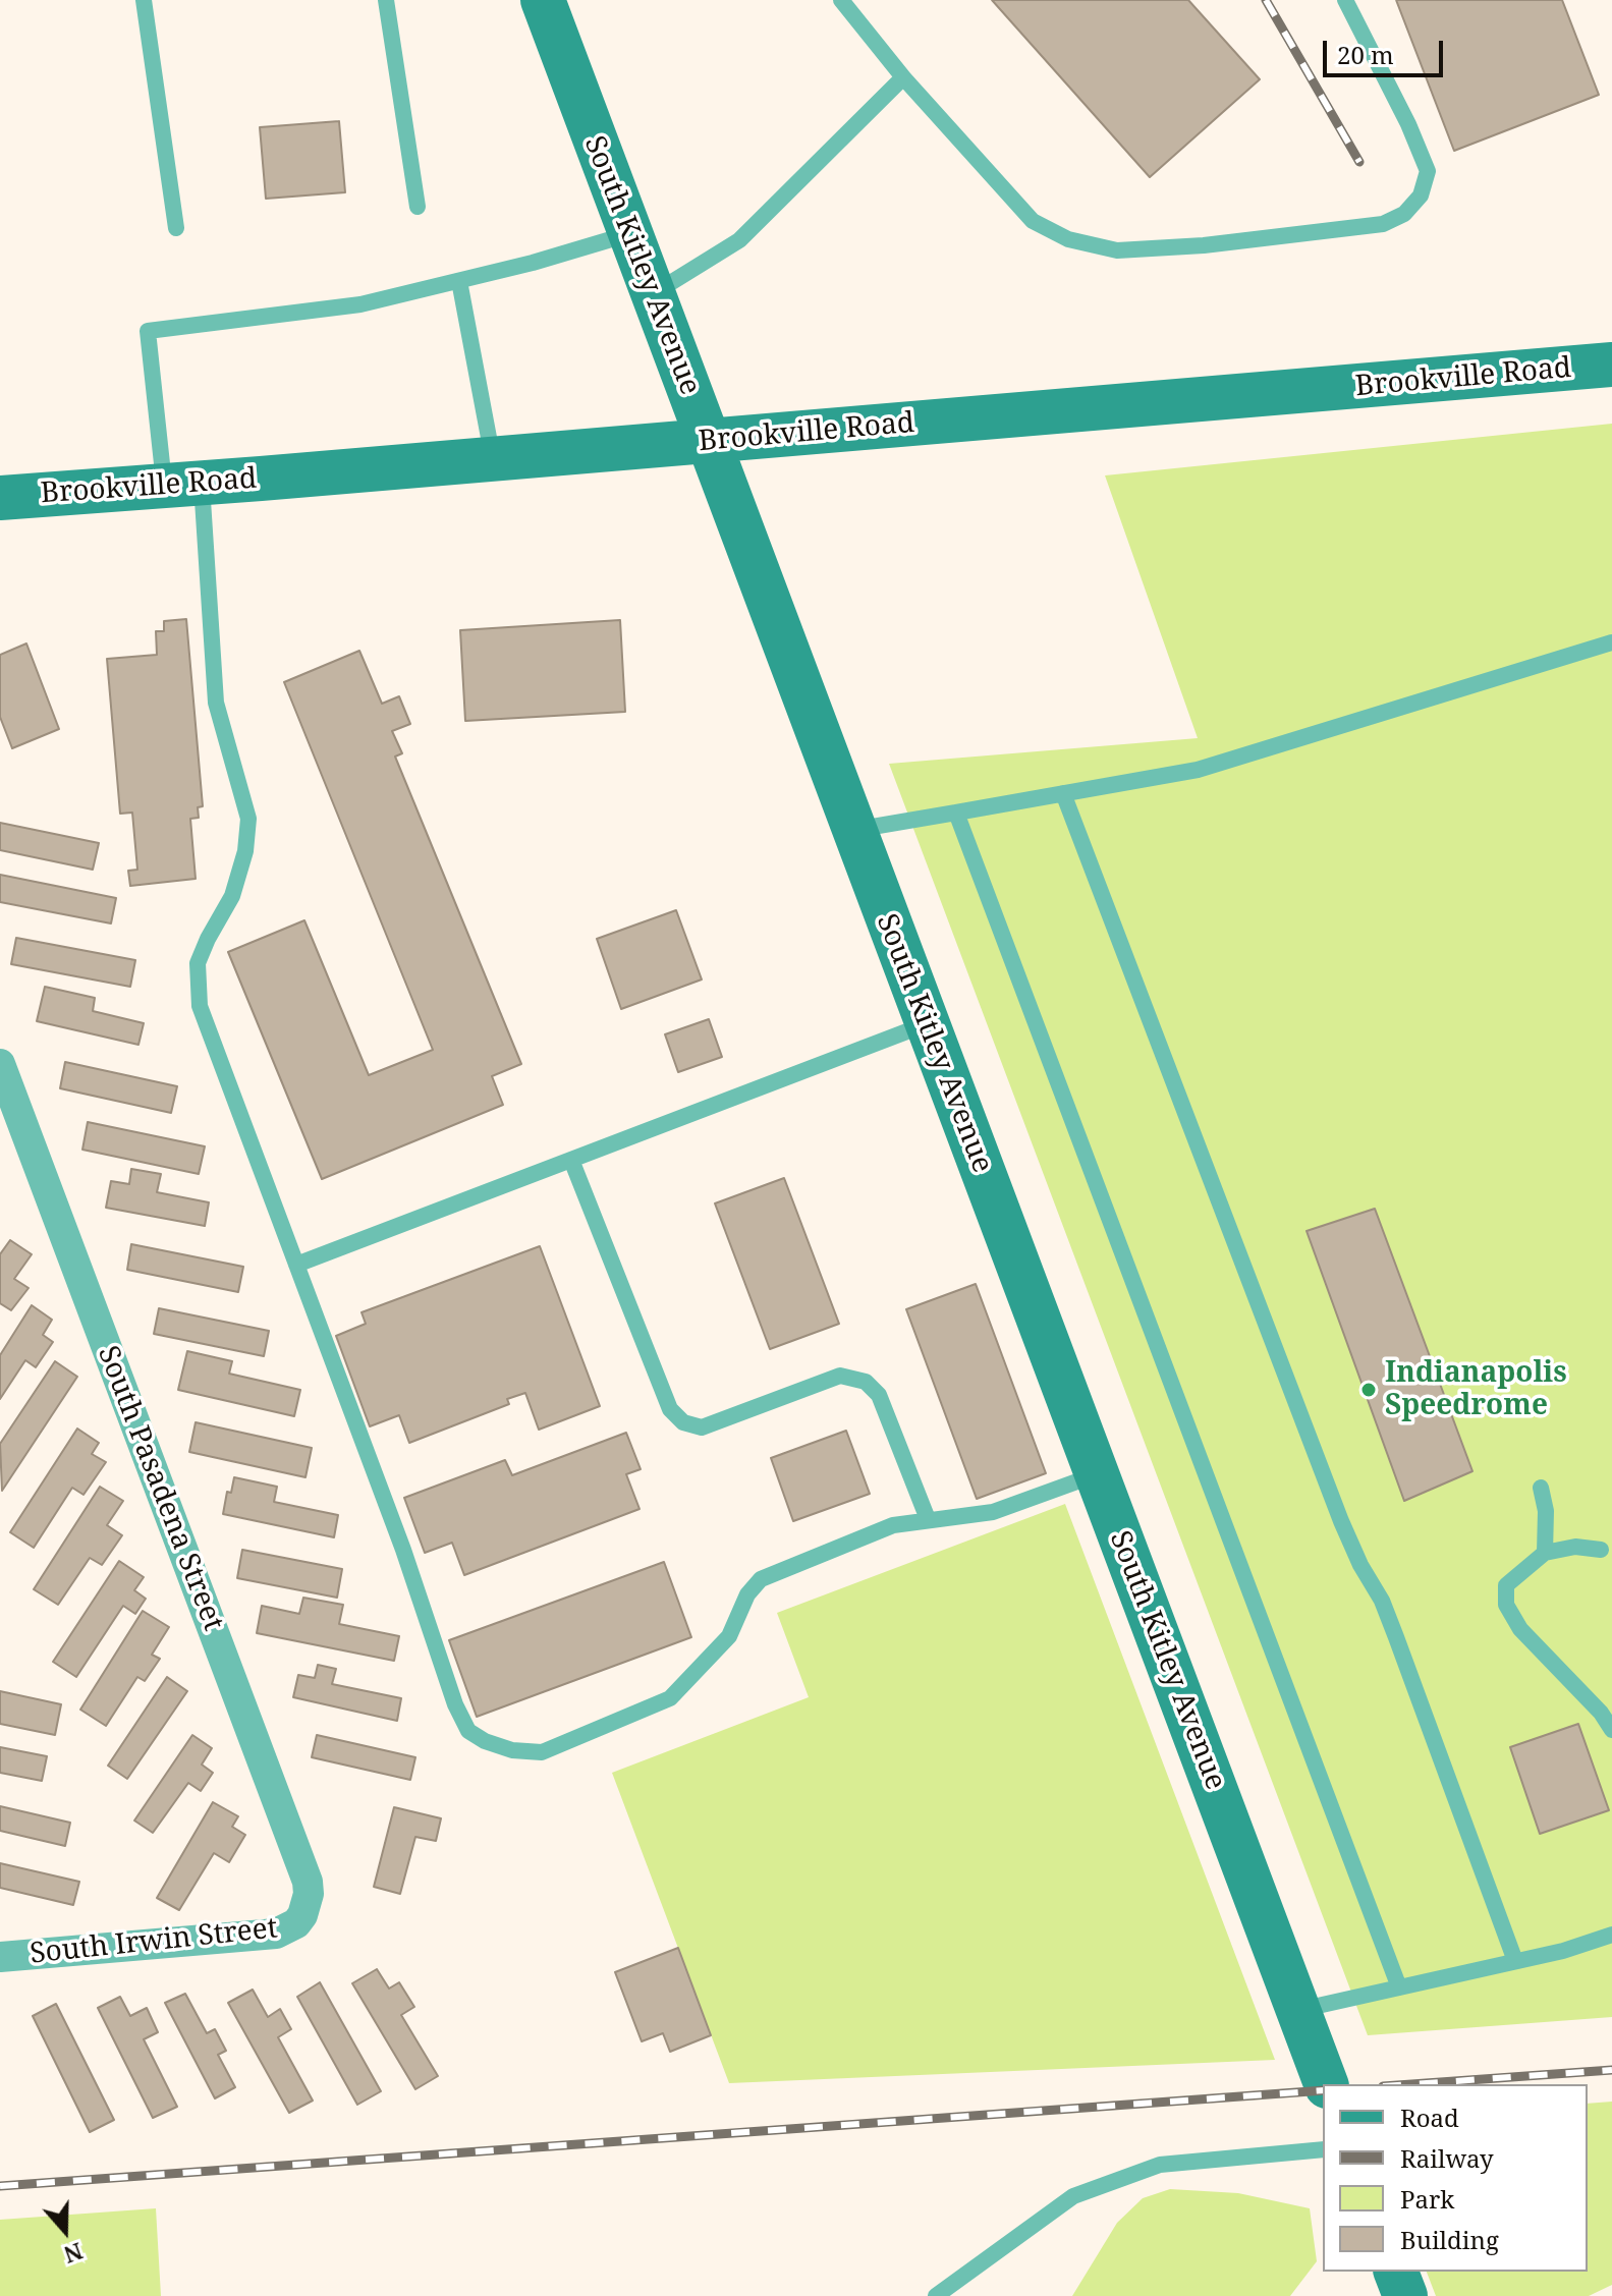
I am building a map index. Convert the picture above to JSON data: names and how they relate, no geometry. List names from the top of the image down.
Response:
{
  "streets": {
    "street": [
      "South Kitley Avenue",
      "Brookville Road",
      "South Pasadena Street",
      "South Irwin Street"
    ]
  },
  "crossings": [
    ["South Kitley Avenue", "Brookville Road"],
    ["South Pasadena Street", "South Irwin Street"]
  ],
  "places": ["Indianapolis Speedrome"],
  "legend": [
    "Road",
    "Railway",
    "Park",
    "Building"
  ],
  "scale_bar": "20 m",
  "north": "bottom"
}
